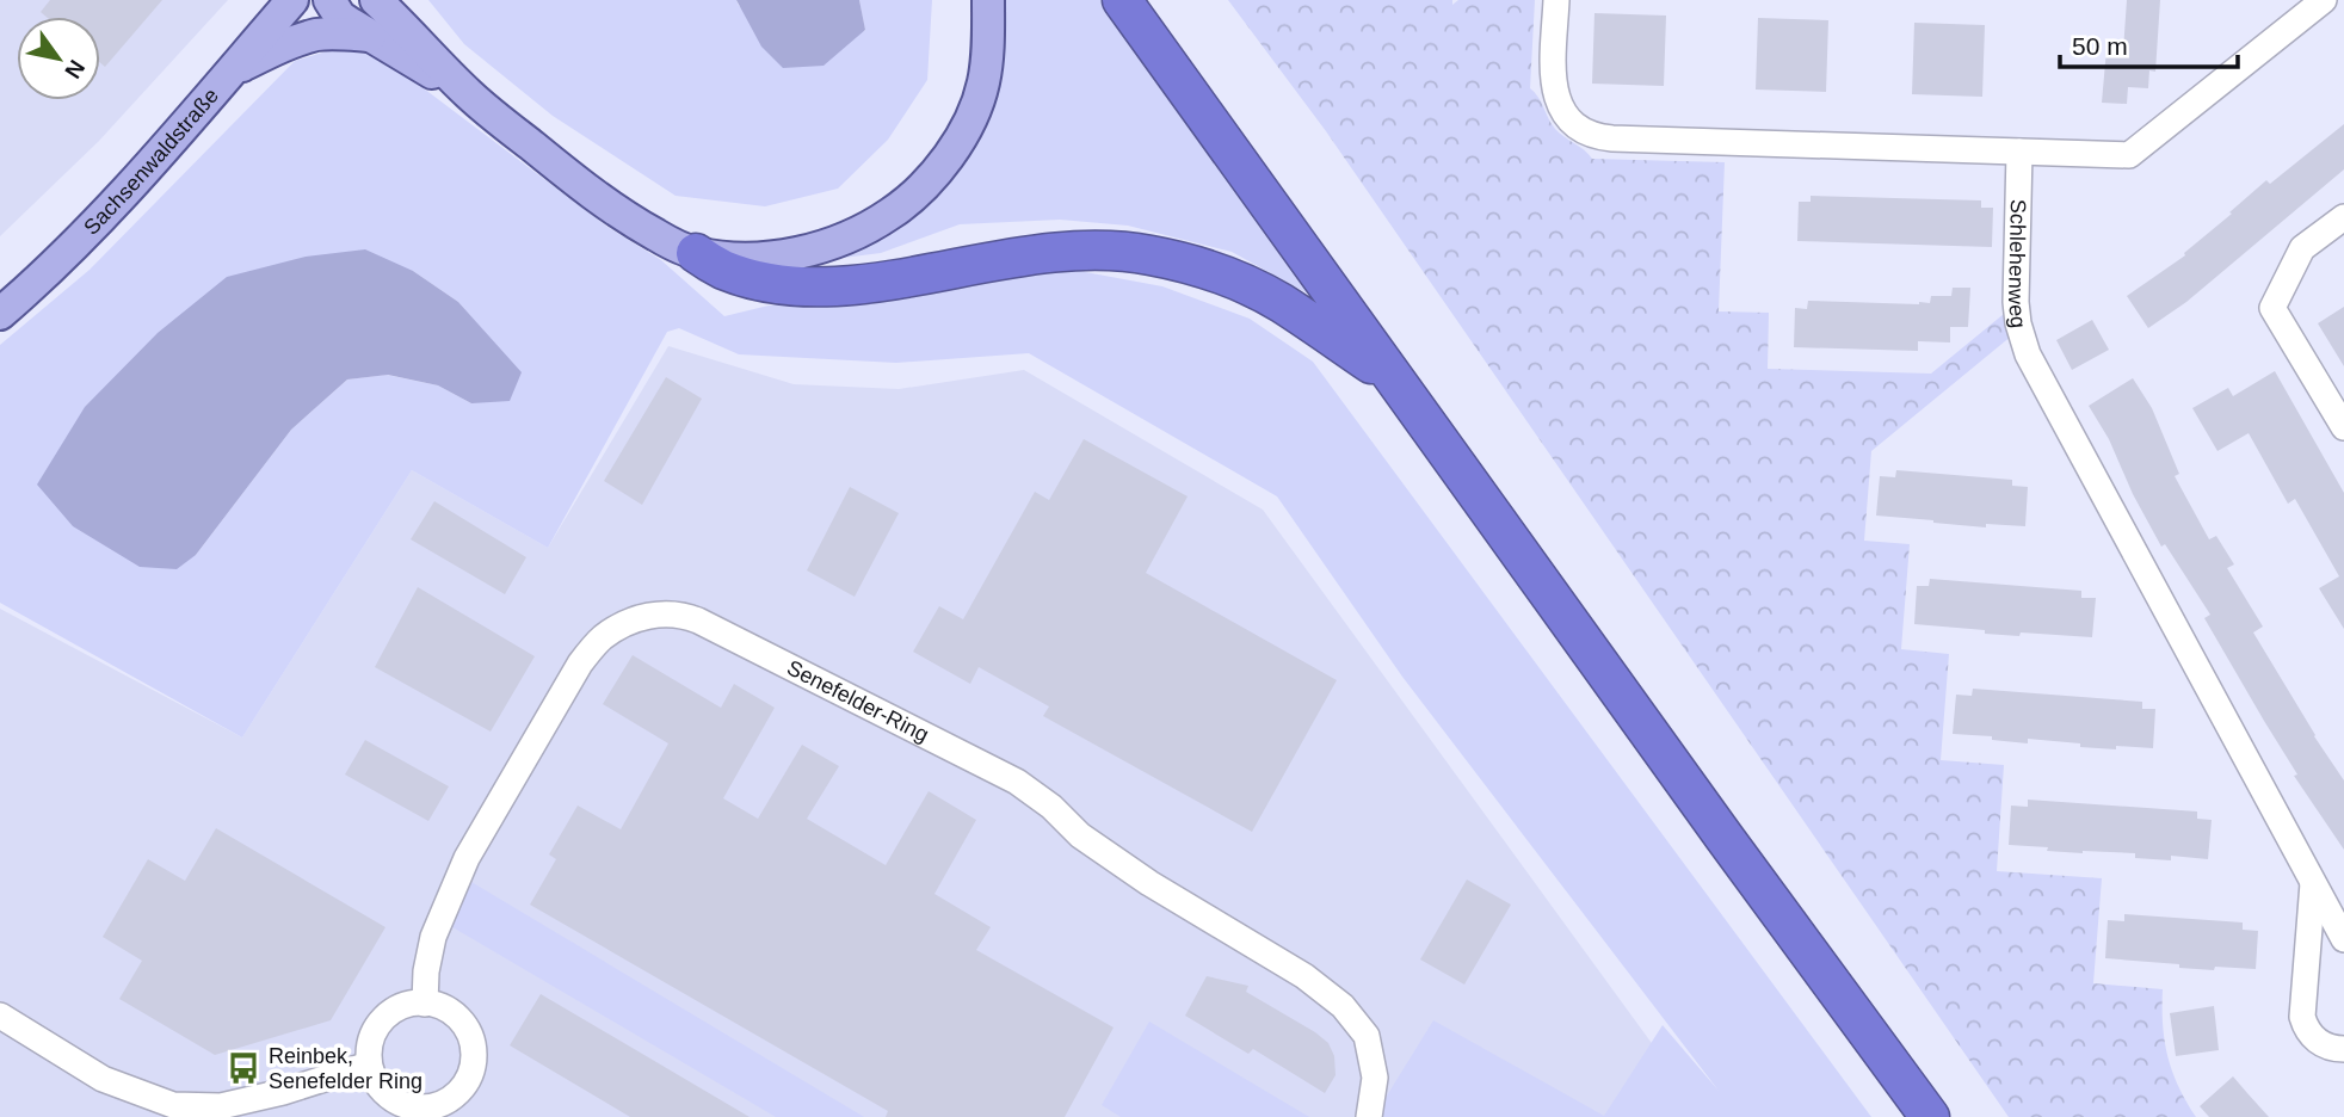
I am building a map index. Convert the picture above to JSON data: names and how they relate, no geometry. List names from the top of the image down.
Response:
{
  "streets": {
    "main road": ["Sachsenwaldstraße"],
    "street": ["Schlehenweg", "Senefelder-Ring"]
  },
  "places": {
    "bus stop": ["Reinbek, Senefelder Ring"]
  },
  "scale_bar": "50 m",
  "north": "bottom right"
}
